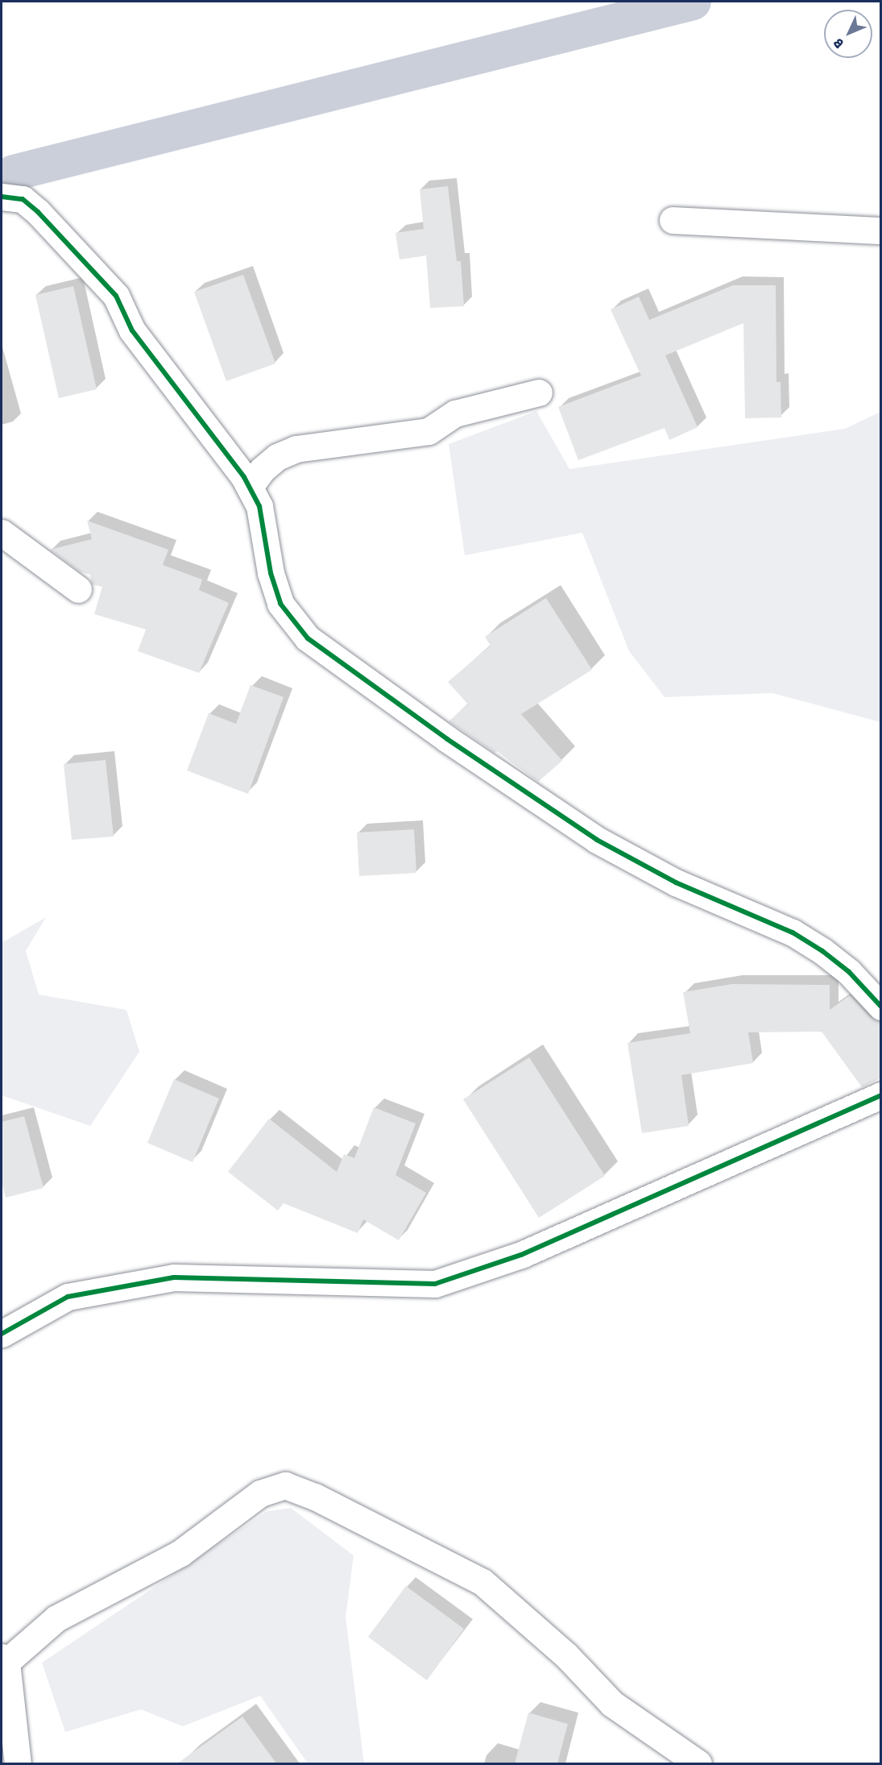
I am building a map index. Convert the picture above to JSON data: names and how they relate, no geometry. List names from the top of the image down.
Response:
{
  "north": "bottom left"
}
